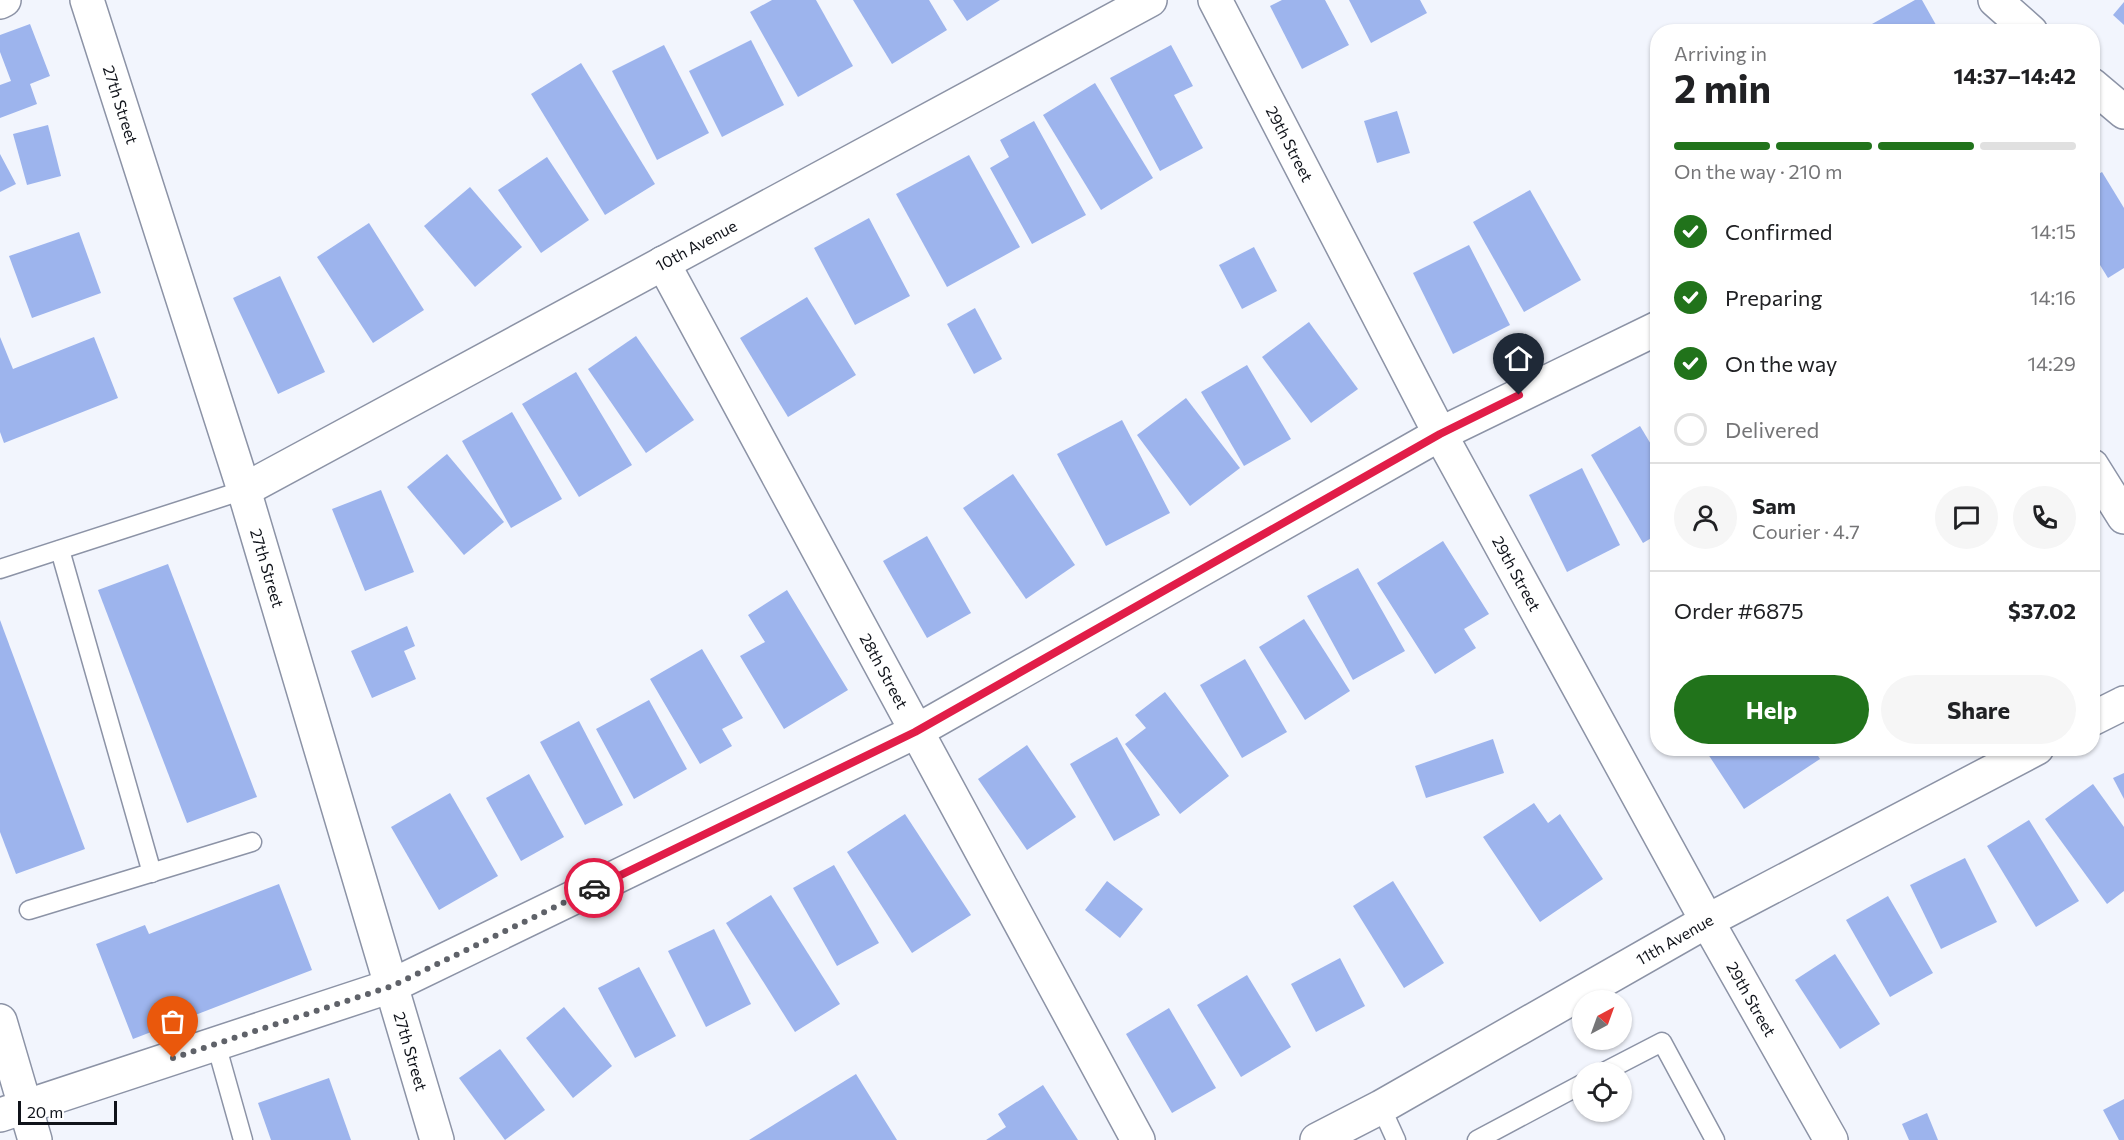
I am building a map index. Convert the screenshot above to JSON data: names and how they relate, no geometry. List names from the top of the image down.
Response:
{
  "streets": {
    "street": [
      "27th Street",
      "29th Street",
      "10th Avenue",
      "28th Street",
      "11th Avenue"
    ]
  },
  "crossings": [
    ["27th Street", "10th Avenue"],
    ["29th Street", "11th Avenue"],
    ["10th Avenue", "28th Street"]
  ],
  "scale_bar": "20 m",
  "north": "top right",
  "page": {
    "heading": ["2 min", "Arriving in", "14:37–14:42"],
    "panel": [
      "Sam",
      "Courier · 4.7",
      "Order #6875",
      "$37.02"
    ],
    "bar": "On the way · 210 m",
    "list": [
      ["Confirmed", "14:15"],
      ["Preparing", "14:16"],
      ["On the way", "14:29"],
      "Delivered"
    ],
    "buttons": ["Help", "Share"],
    "scale": "20 m"
  }
}
